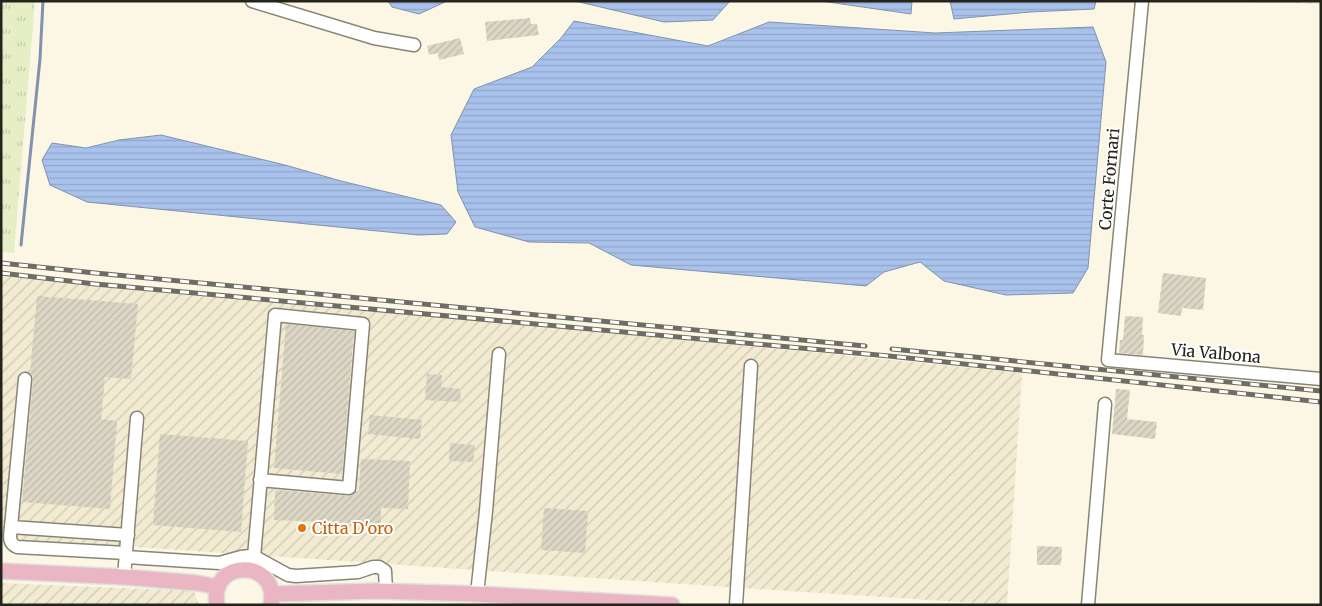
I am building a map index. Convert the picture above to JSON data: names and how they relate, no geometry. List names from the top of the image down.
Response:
{
  "streets": {
    "street": ["Corte Fornari", "Via Valbona"]
  },
  "crossings": [
    ["Corte Fornari", "Via Valbona"]
  ],
  "places": ["Citta D'oro"]
}
